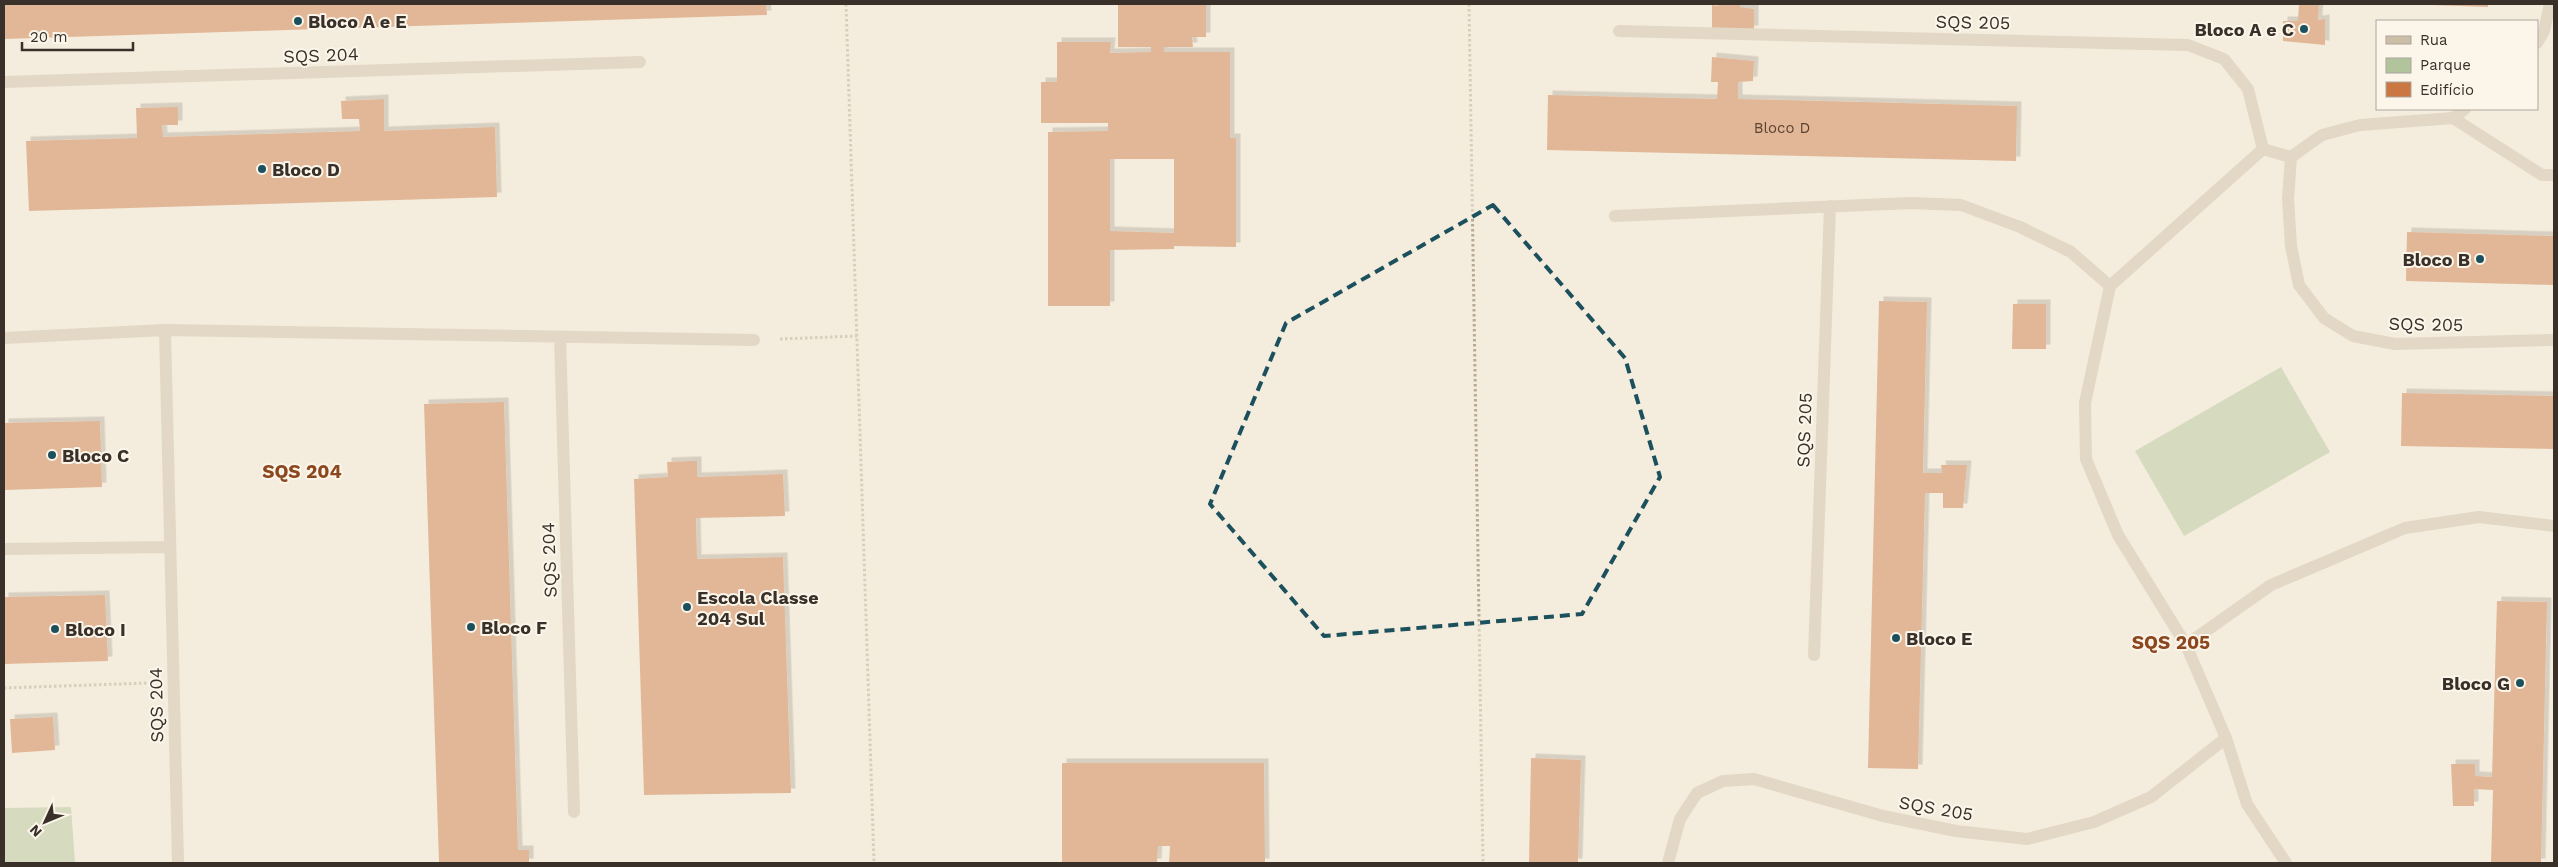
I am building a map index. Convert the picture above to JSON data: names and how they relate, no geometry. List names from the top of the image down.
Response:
{
  "streets": {
    "street": ["SQS 205", "SQS 204"]
  },
  "districts": ["SQS 204", "SQS 205"],
  "places": [
    "Bloco A e E",
    "Bloco A e C",
    "Bloco D",
    "Bloco B",
    "Bloco C",
    "Escola Classe 204 Sul",
    "Bloco F",
    "Bloco I",
    "Bloco E",
    "Bloco G"
  ],
  "house_numbers": ["Bloco D"],
  "legend": ["Rua", "Parque", "Edifício"],
  "scale_bar": "20 m",
  "north": "bottom left"
}
